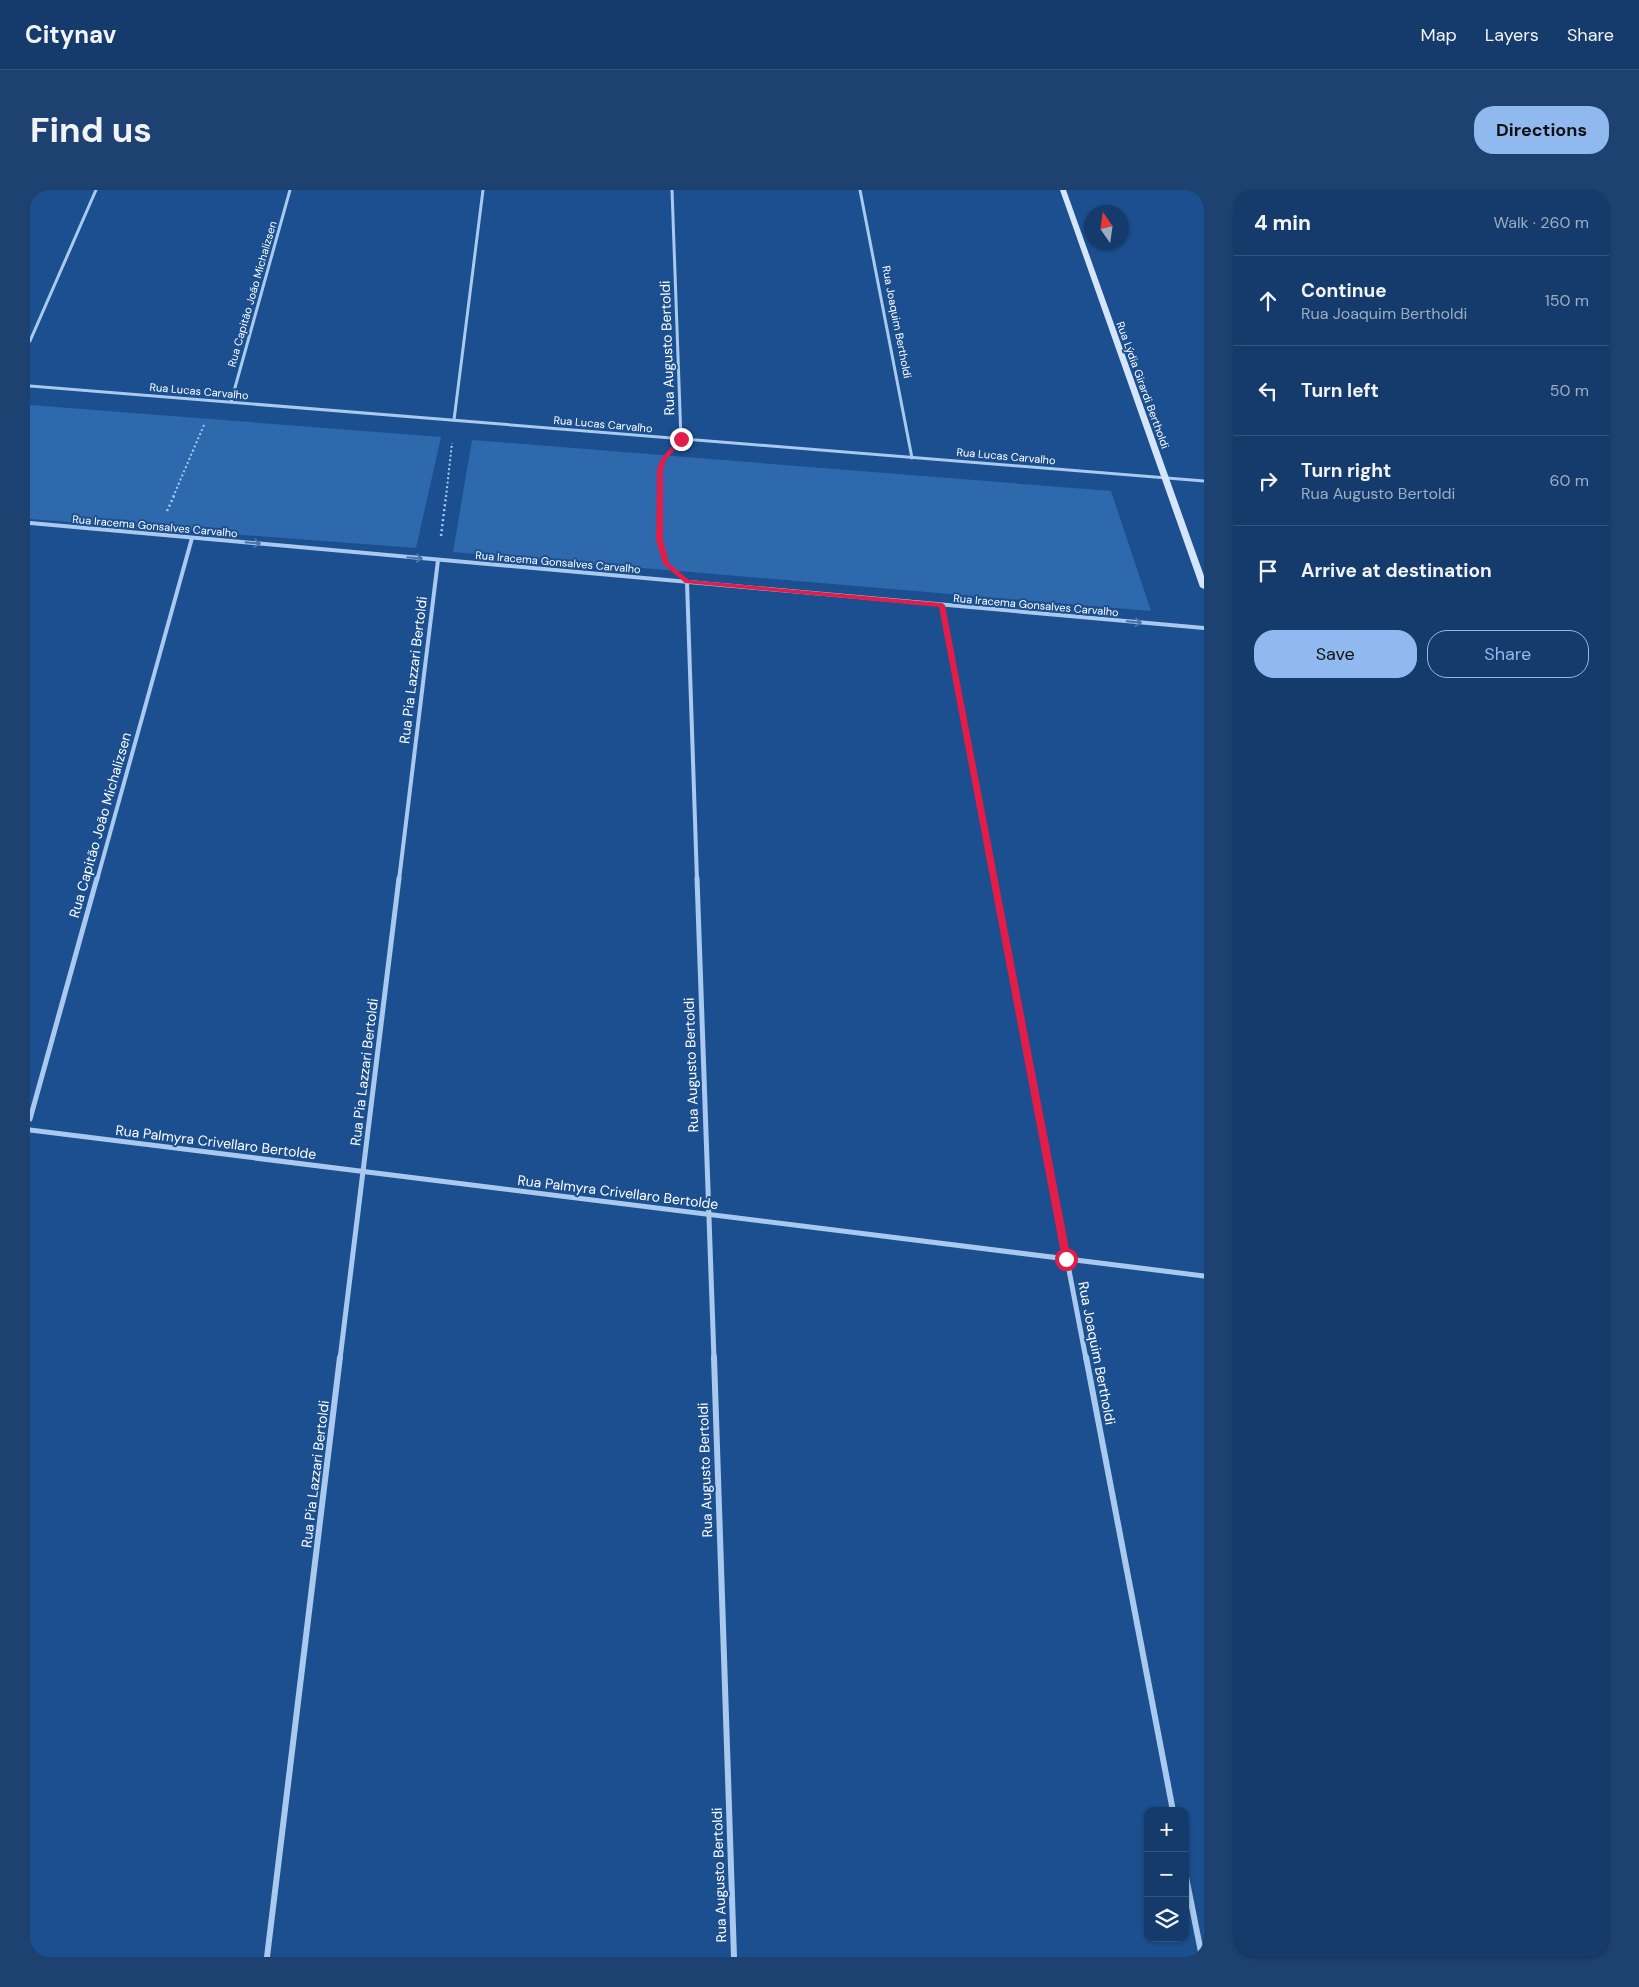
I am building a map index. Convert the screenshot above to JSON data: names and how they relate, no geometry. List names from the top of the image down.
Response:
{
  "streets": {
    "street": [
      "Rua Capitão João Michalizsen",
      "Rua Joaquim Bertholdi",
      "Rua Augusto Bertoldi",
      "Rua Lýdia Girardi Bertholdi",
      "Rua Lucas Carvalho",
      "Rua Iracema Gonsalves Carvalho",
      "Rua Pia Lazzari Bertoldi",
      "Rua Palmyra Crivellaro Bertolde"
    ]
  },
  "crossings": [
    ["Rua Capitão João Michalizsen", "Rua Lucas Carvalho"],
    ["Rua Capitão João Michalizsen", "Rua Iracema Gonsalves Carvalho"],
    ["Rua Joaquim Bertholdi", "Rua Lucas Carvalho"],
    ["Rua Joaquim Bertholdi", "Rua Iracema Gonsalves Carvalho"],
    ["Rua Joaquim Bertholdi", "Rua Palmyra Crivellaro Bertolde"],
    ["Rua Augusto Bertoldi", "Rua Lucas Carvalho"],
    ["Rua Augusto Bertoldi", "Rua Iracema Gonsalves Carvalho"],
    ["Rua Augusto Bertoldi", "Rua Palmyra Crivellaro Bertolde"],
    ["Rua Lýdia Girardi Bertholdi", "Rua Lucas Carvalho"],
    ["Rua Iracema Gonsalves Carvalho", "Rua Pia Lazzari Bertoldi"],
    ["Rua Pia Lazzari Bertoldi", "Rua Palmyra Crivellaro Bertolde"]
  ],
  "one_way": ["Rua Iracema Gonsalves Carvalho"],
  "north": "top",
  "page": {
    "header": "Citynav",
    "nav": ["Map", "Layers", "Share"],
    "buttons": [
      "Directions",
      ["Save", "Share"]
    ],
    "title": "Find us",
    "heading": ["4 min", "Walk · 260 m"],
    "list": [
      ["Continue", "Rua Joaquim Bertholdi", "150 m"],
      ["Turn left", "50 m"],
      ["Turn right", "Rua Augusto Bertoldi", "60 m"],
      "Arrive at destination"
    ],
    "map_buttons": ["+", "−"]
  }
}
